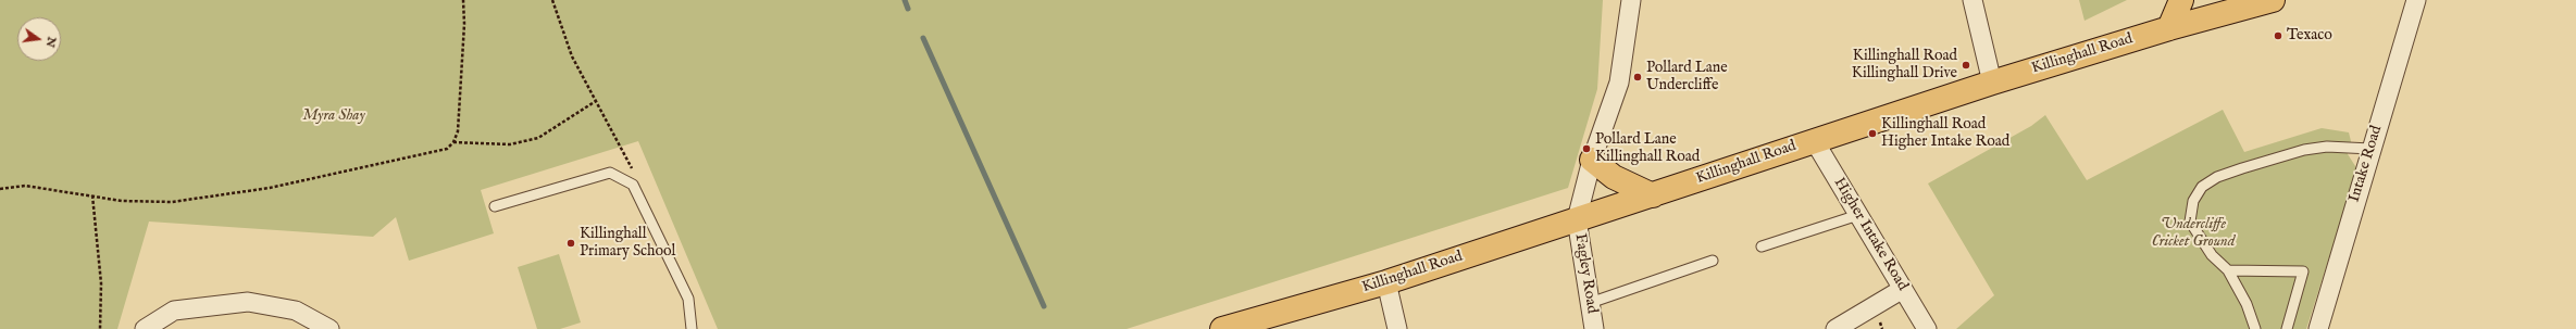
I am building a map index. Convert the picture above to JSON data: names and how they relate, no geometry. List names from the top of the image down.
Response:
{
  "streets": {
    "highway": ["Killinghall Road"],
    "street": ["Intake Road", "Higher Intake Road", "Fagley Road"]
  },
  "crossings": [
    ["Killinghall Road", "Higher Intake Road"],
    ["Killinghall Road", "Fagley Road"]
  ],
  "parks": ["Myra Shay", "Undercliffe Cricket Ground"],
  "places": [
    "Texaco",
    "Killinghall Road Killinghall Drive",
    "Pollard Lane Undercliffe",
    "Killinghall Road Higher Intake Road",
    "Pollard Lane Killinghall Road",
    "Killinghall Primary School"
  ],
  "north": "right"
}
